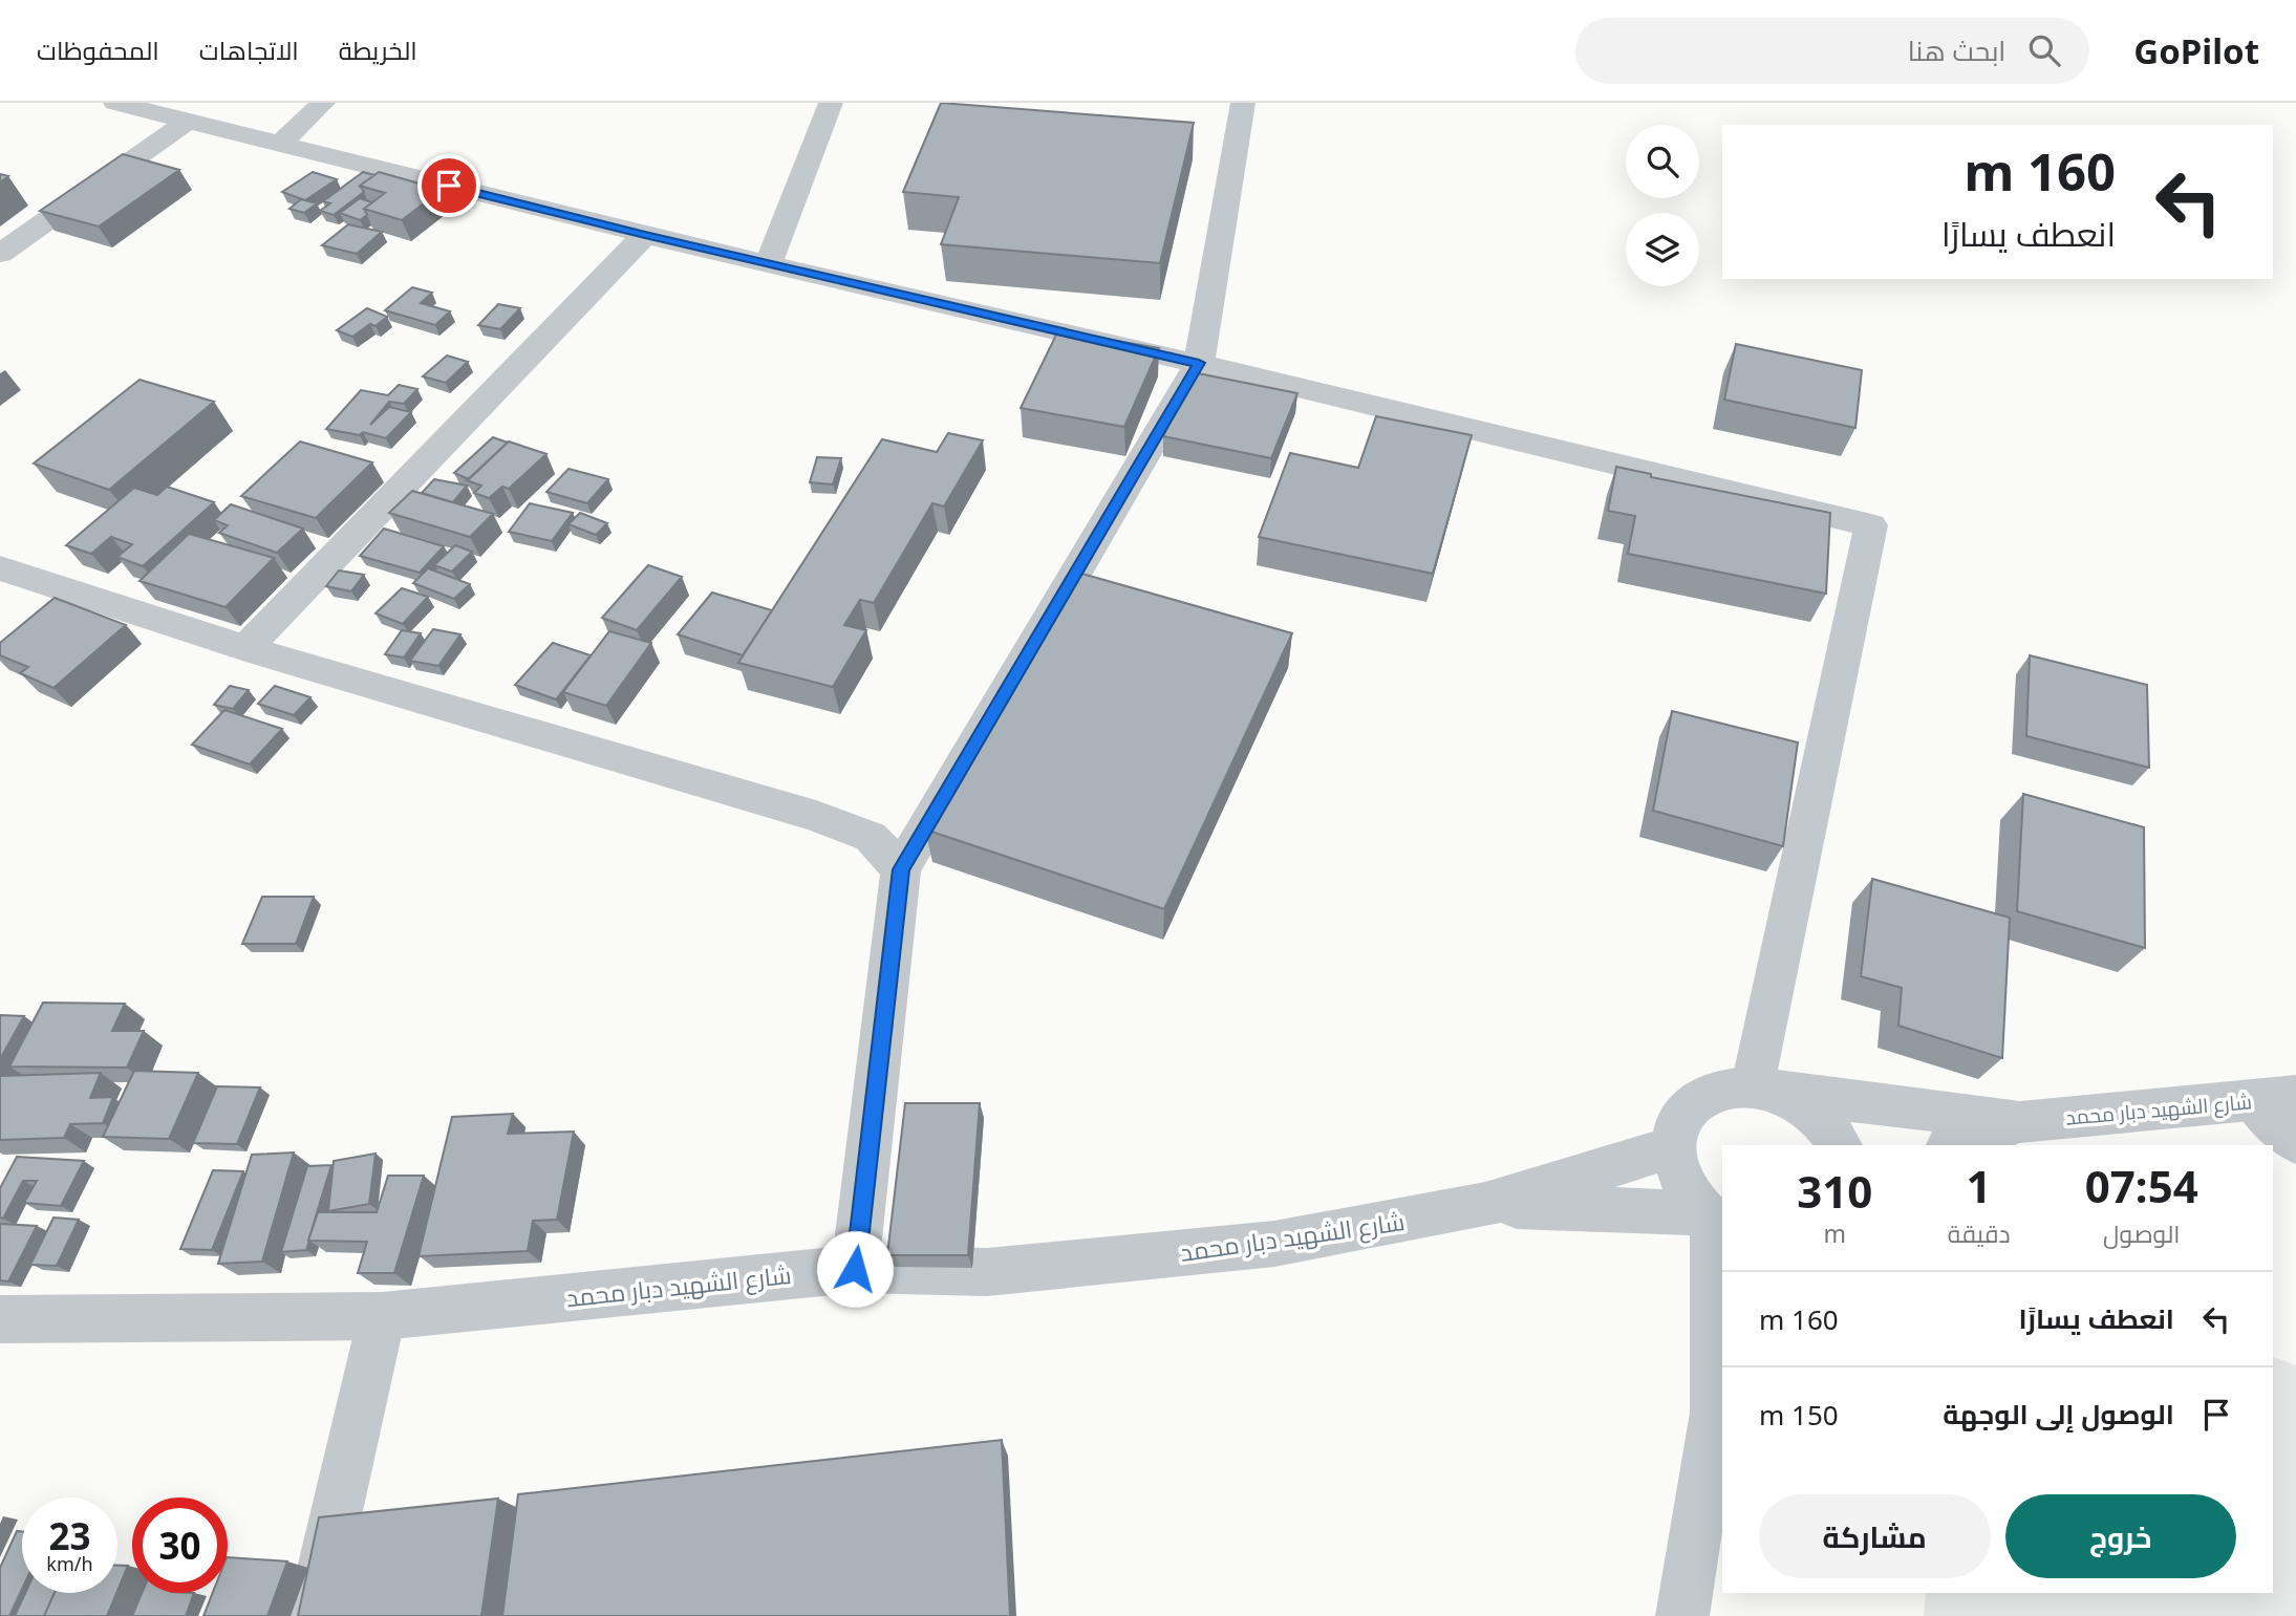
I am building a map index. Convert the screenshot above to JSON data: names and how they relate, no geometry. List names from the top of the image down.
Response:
{
  "streets": {
    "street": ["شارع الشهيد دبار محمد"]
  },
  "page": {
    "header": "GoPilot",
    "search": "ابحث هنا",
    "nav": ["الخريطة", "الاتجاهات", "المحفوظات"],
    "turn": ["160 m", "انعطف يسارًا"],
    "eta": [
      "07:54",
      "الوصول",
      "1",
      "دقيقة",
      "310",
      "m"
    ],
    "list": [
      {
        "name": "انعطف يسارًا",
        "value": "160 m"
      },
      {
        "name": "الوصول إلى الوجهة",
        "value": "150 m"
      }
    ],
    "buttons": ["خروج", "مشاركة"],
    "speed": "23 km/h",
    "limit": "30"
  }
}
